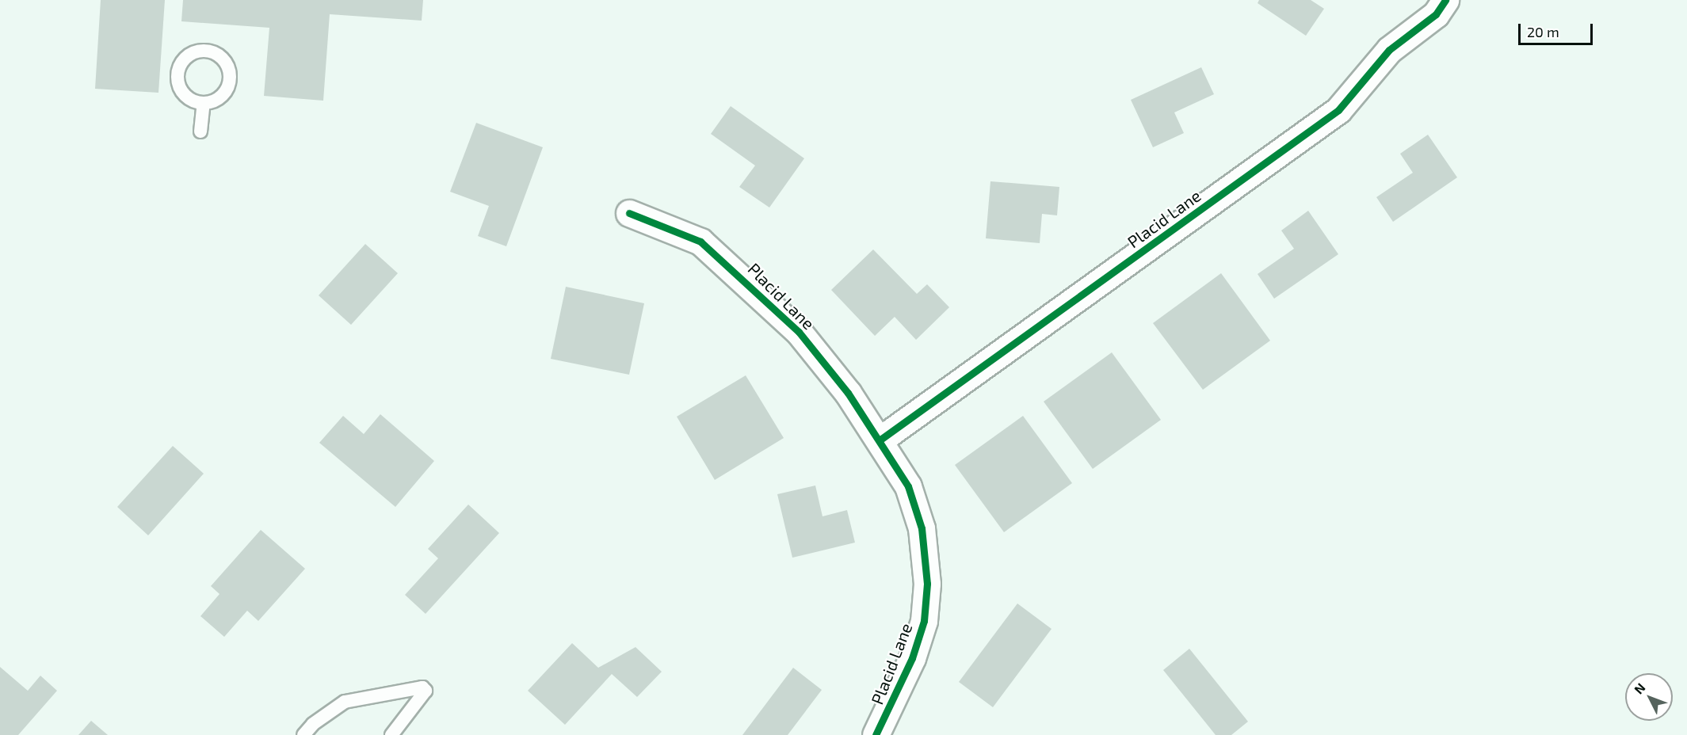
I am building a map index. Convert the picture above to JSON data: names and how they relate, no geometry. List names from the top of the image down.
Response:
{
  "streets": {
    "street": ["Placid Lane"]
  },
  "scale_bar": "20 m",
  "north": "top left"
}
